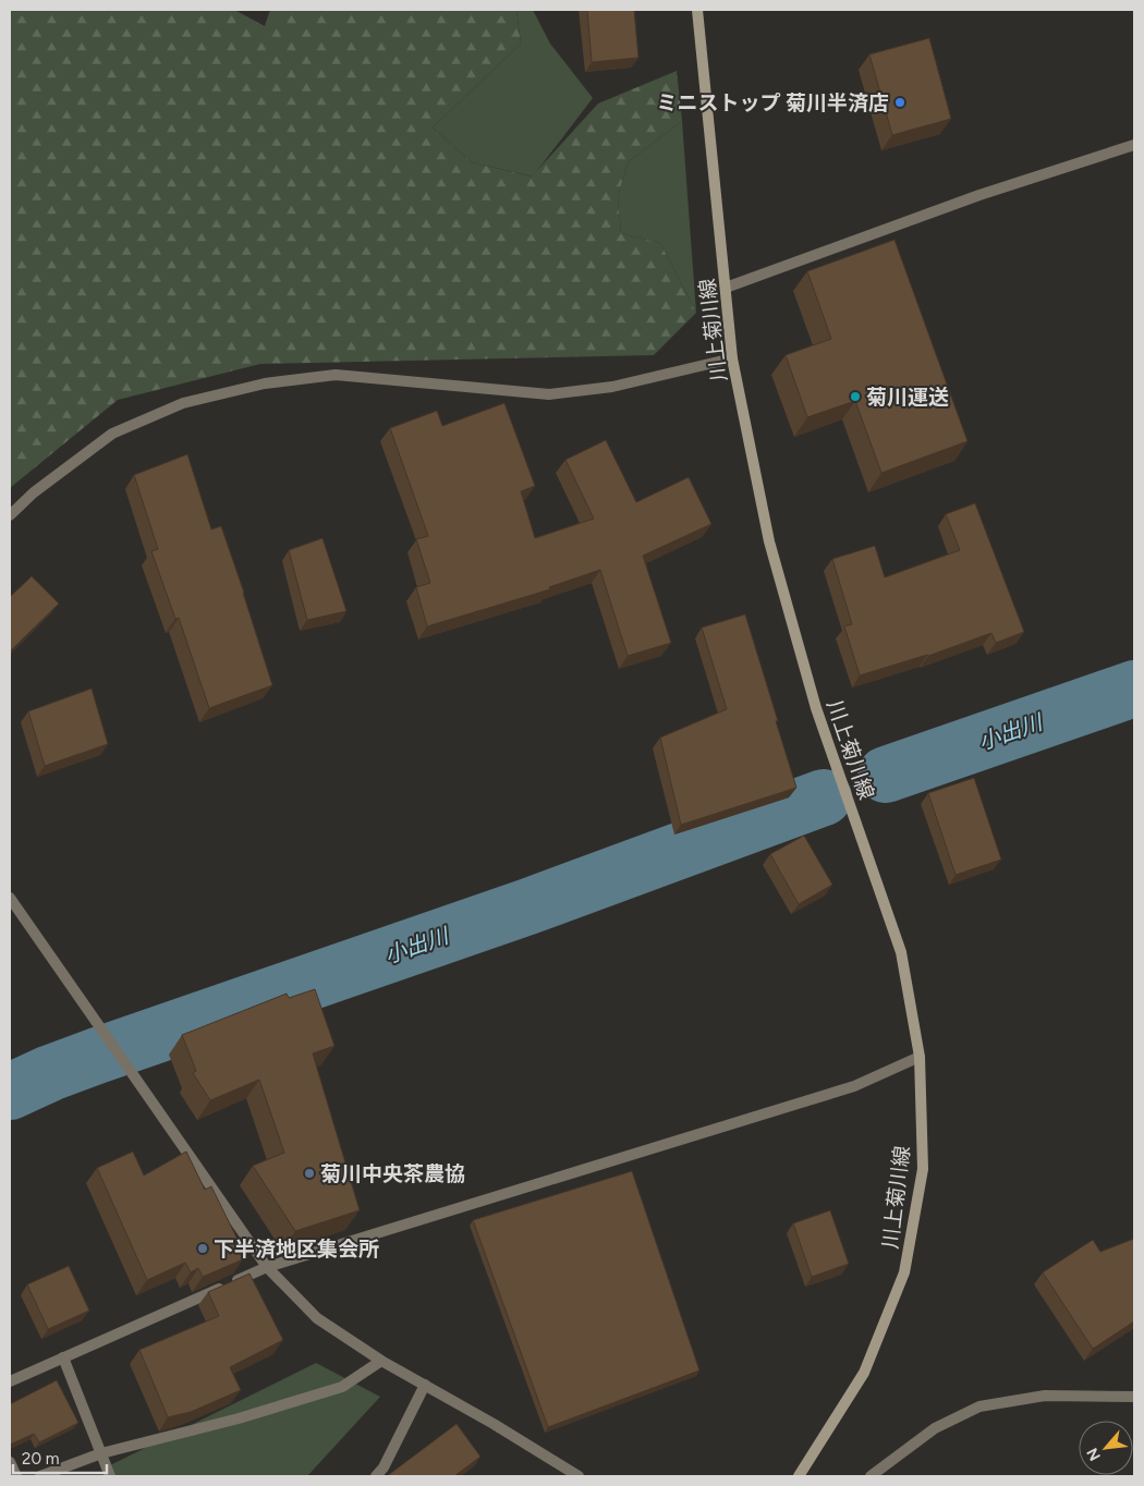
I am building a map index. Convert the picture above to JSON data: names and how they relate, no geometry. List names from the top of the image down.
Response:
{
  "streets": {
    "main road": ["川上菊川線"]
  },
  "water": ["小出川"],
  "places": [
    "ミニストップ 菊川半済店",
    "菊川運送",
    "菊川中央茶農協",
    "下半済地区集会所"
  ],
  "scale_bar": "20 m",
  "north": "bottom left"
}
